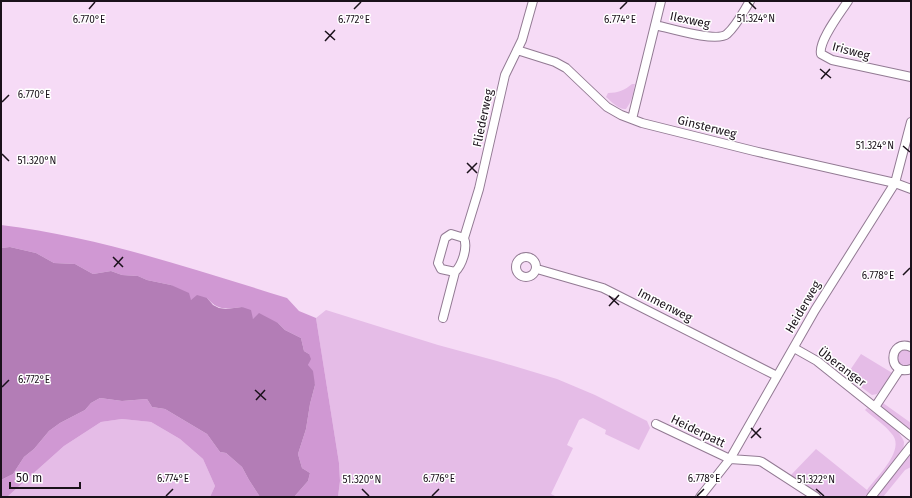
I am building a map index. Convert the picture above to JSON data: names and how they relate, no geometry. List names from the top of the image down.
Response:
{
  "streets": {
    "street": [
      "Ilexweg",
      "Irisweg",
      "Fliederweg",
      "Ginsterweg",
      "Immenweg",
      "Heiderweg",
      "Überanger",
      "Heiderpatt"
    ]
  },
  "crossings": [
    ["Ginsterweg", "Heiderweg"],
    ["Immenweg", "Heiderweg"],
    ["Heiderweg", "Überanger"],
    ["Heiderweg", "Heiderpatt"]
  ],
  "scale_bar": "50 m",
  "coordinates": [
    "51.324°N",
    "6.770°E",
    "6.772°E",
    "6.774°E",
    "51.320°N",
    "6.778°E",
    "6.776°E",
    "51.322°N"
  ]
}
